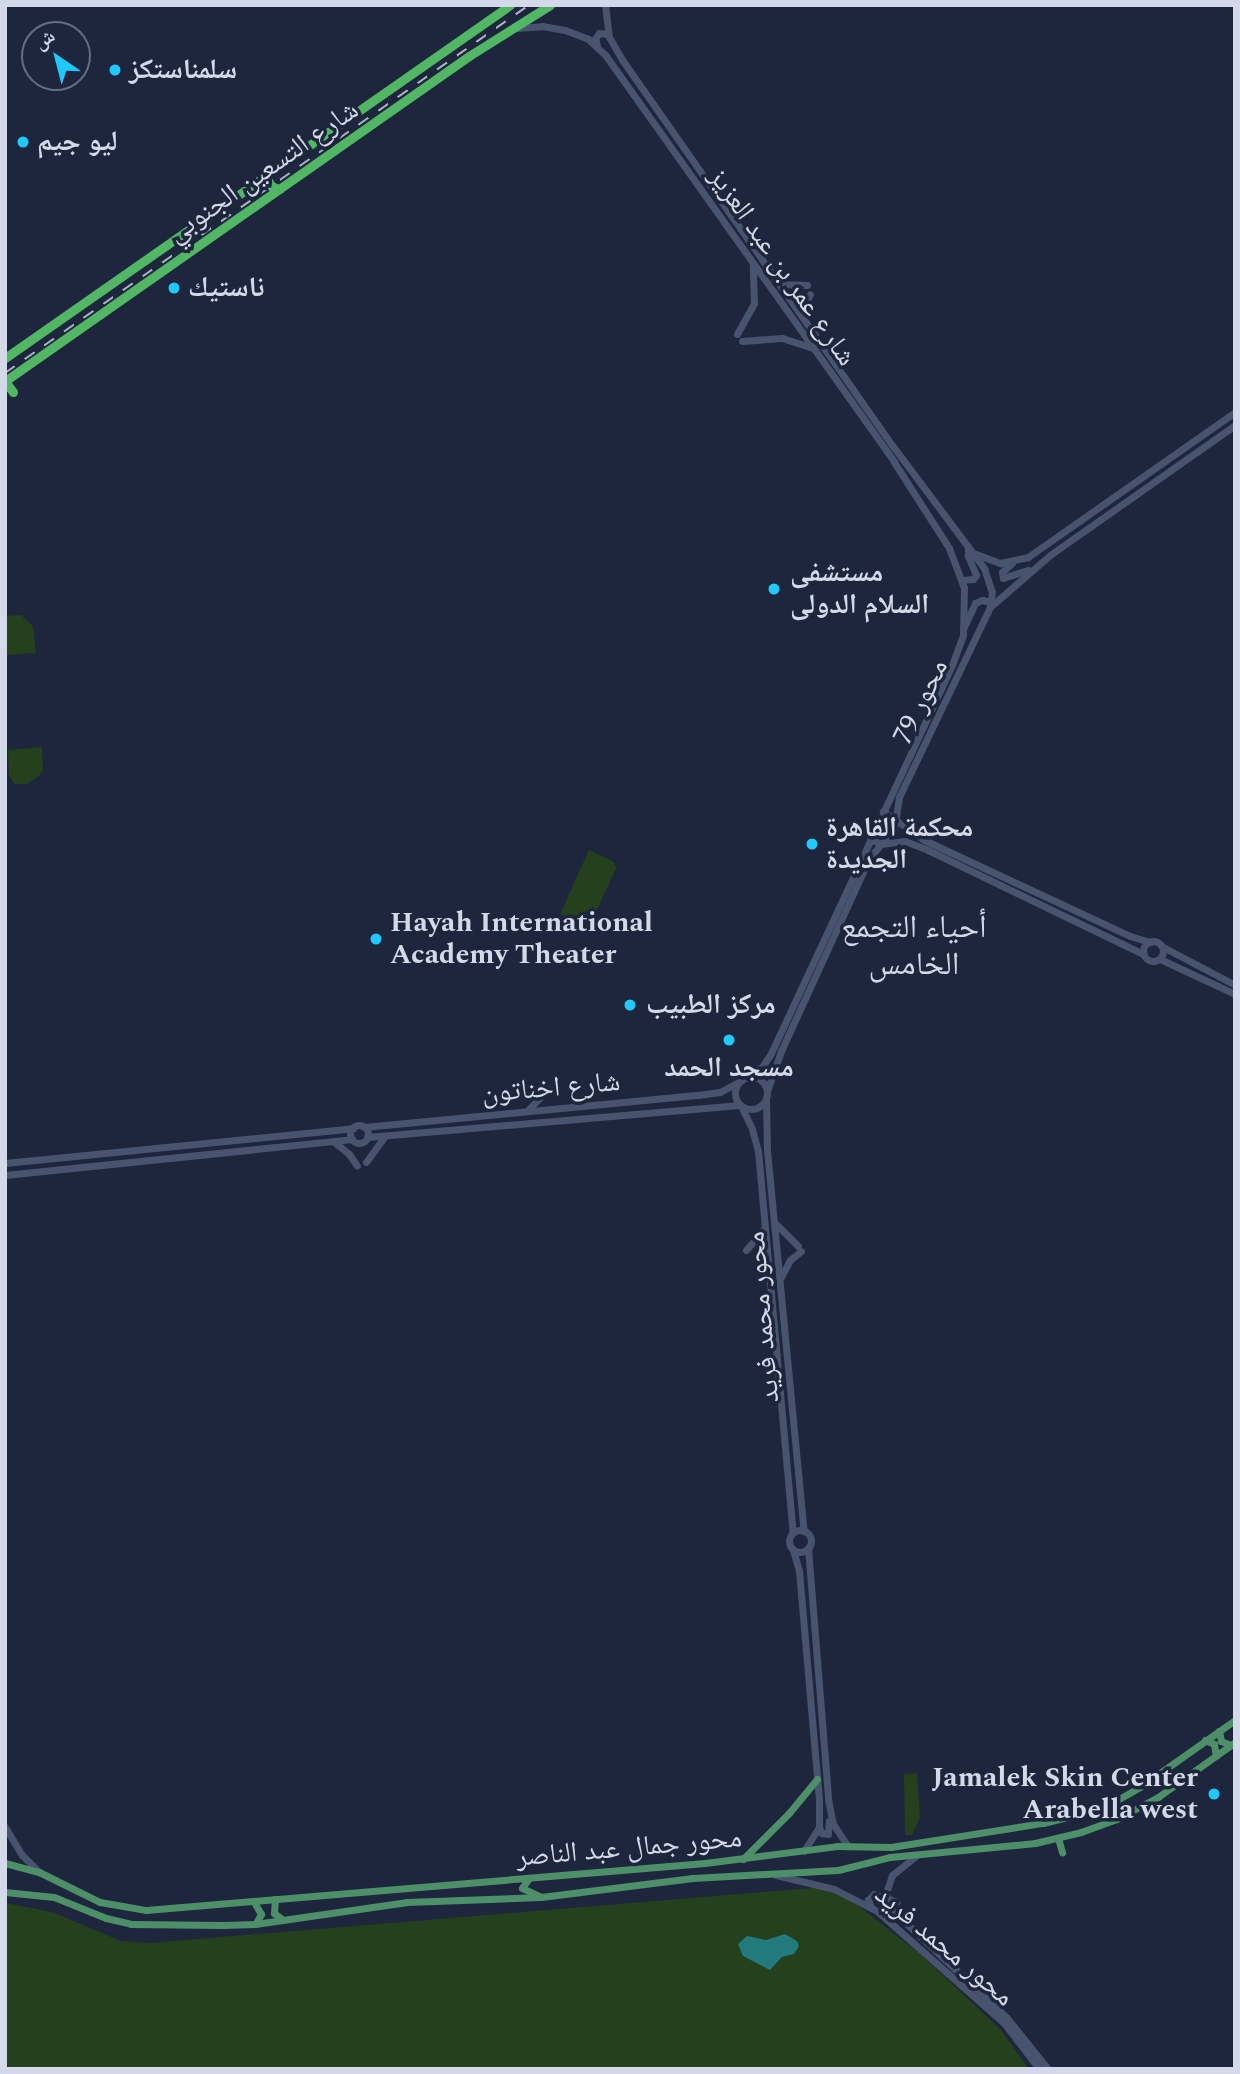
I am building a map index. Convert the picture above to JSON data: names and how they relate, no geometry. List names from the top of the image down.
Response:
{
  "streets": {
    "highway": ["شارع التسعين الجنوبي"],
    "main road": [
      "شارع عمر بن عبد العزيز",
      "محور 79",
      "شارع اخناتون",
      "محور محمد فريد",
      "محور جمال عبد الناصر"
    ]
  },
  "crossings": [
    ["شارع التسعين الجنوبي", "شارع عمر بن عبد العزيز"],
    ["شارع عمر بن عبد العزيز", "محور 79"],
    ["محور 79", "شارع اخناتون"],
    ["محور 79", "محور محمد فريد"],
    ["شارع اخناتون", "محور محمد فريد"],
    ["محور محمد فريد", "محور جمال عبد الناصر"]
  ],
  "districts": ["أحياء التجمع الخامس"],
  "places": [
    "سلمناستكز",
    "ليو جيم",
    "ناستيك",
    "مستشفى السلام الدولى",
    "محكمة القاهرة الجديدة",
    "Hayah International Academy Theater",
    "مركز الطبيب",
    "مسجد الحمد",
    "Jamalek Skin Center Arabella west"
  ],
  "north": "top left"
}
